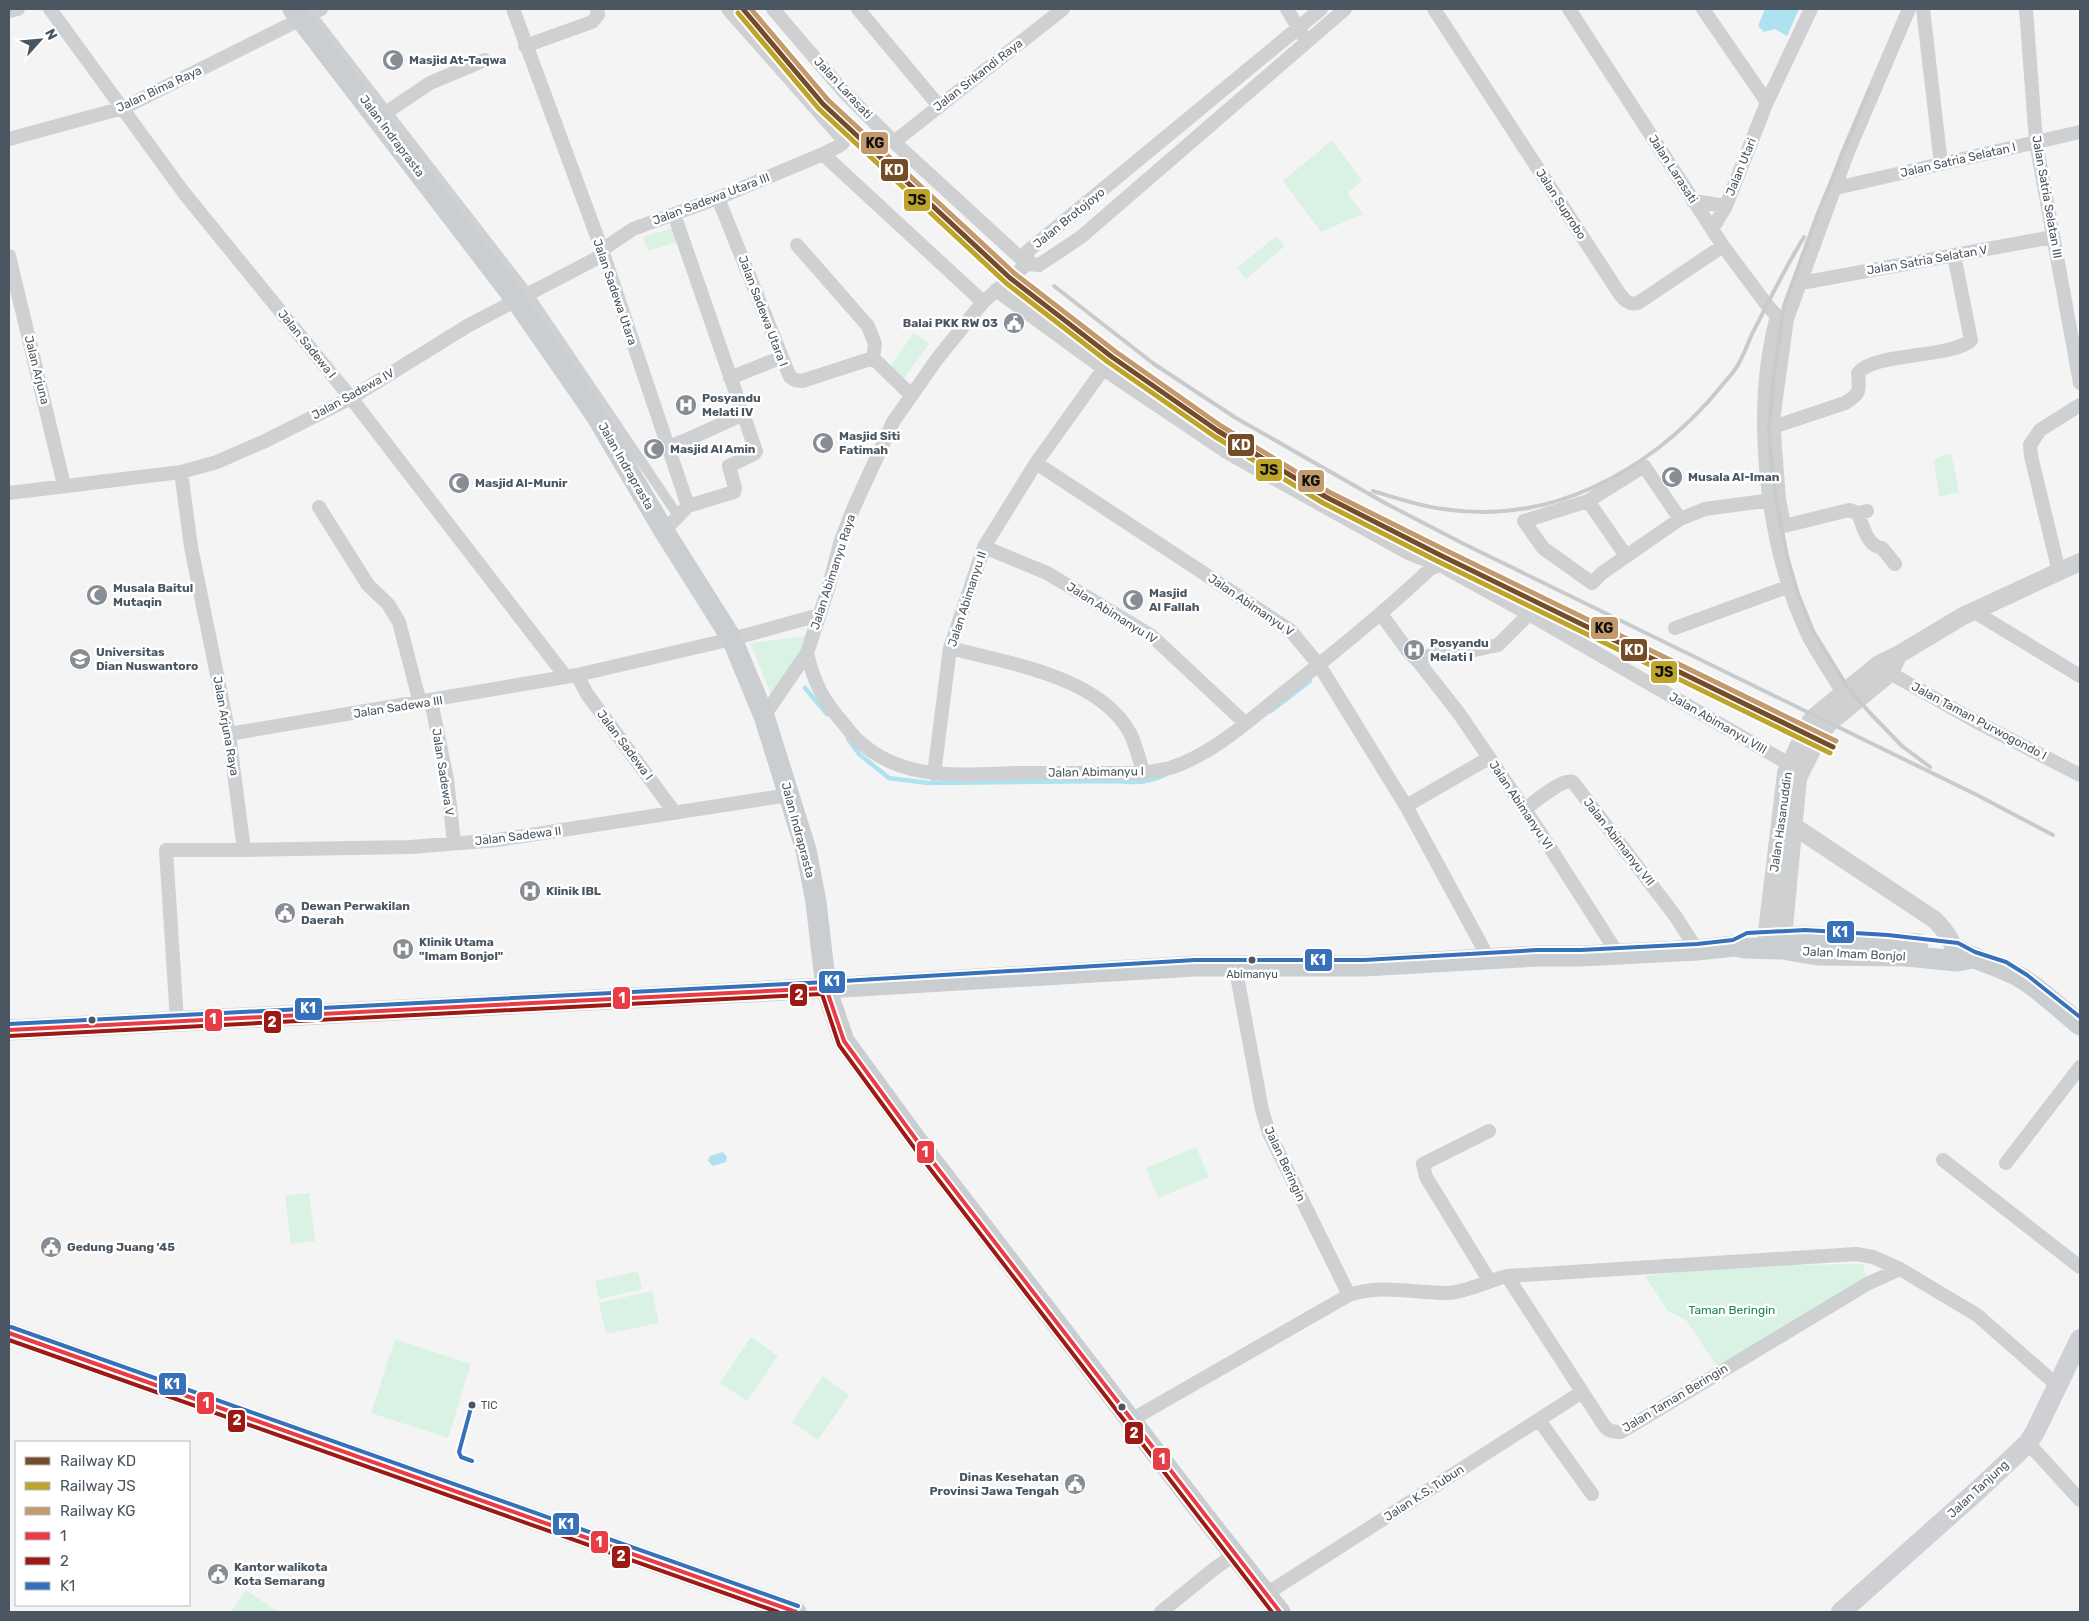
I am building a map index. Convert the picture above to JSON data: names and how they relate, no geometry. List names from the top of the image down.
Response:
{
  "streets": {
    "main road": ["Jalan Indraprasta", "Jalan Imam Bonjol", "Jalan Tanjung"],
    "street": [
      "Jalan Srikandi Raya",
      "Jalan Larasati",
      "Jalan Bima Raya",
      "Jalan Satria Selatan I",
      "Jalan Utari",
      "Jalan Satria Selatan III",
      "Jalan Sadewa Utara III",
      "Jalan Suprobo",
      "Jalan Brotojoyo",
      "Jalan Satria Selatan V",
      "Jalan Sadewa Utara",
      "Jalan Sadewa Utara I",
      "Jalan Sadewa I",
      "Jalan Arjuna",
      "Jalan Sadewa IV",
      "Jalan Abimanyu Raya",
      "Jalan Abimanyu II",
      "Jalan Abimanyu V",
      "Jalan Abimanyu IV",
      "Jalan Sadewa III",
      "Jalan Taman Purwogondo I",
      "Jalan Abimanyu VIII",
      "Jalan Arjuna Raya",
      "Jalan Sadewa V",
      "Jalan Abimanyu I",
      "Jalan Abimanyu VI",
      "Jalan Hasanuddin",
      "Jalan Sadewa II",
      "Jalan Abimanyu VII",
      "Jalan Beringin",
      "Jalan Taman Beringin",
      "Jalan K.S. Tubun"
    ]
  },
  "crossings": [
    ["Jalan Srikandi Raya", "Jalan Larasati"],
    ["Jalan Larasati", "Jalan Utari"],
    ["Jalan Larasati", "Jalan Suprobo"],
    ["Jalan Larasati", "Jalan Brotojoyo"],
    ["Jalan Larasati", "Jalan Abimanyu Raya"],
    ["Jalan Bima Raya", "Jalan Indraprasta"],
    ["Jalan Bima Raya", "Jalan Sadewa I"],
    ["Jalan Indraprasta", "Jalan Sadewa Utara III"],
    ["Jalan Indraprasta", "Jalan Sadewa IV"],
    ["Jalan Indraprasta", "Jalan Abimanyu Raya"],
    ["Jalan Indraprasta", "Jalan Sadewa III"],
    ["Jalan Indraprasta", "Jalan Sadewa II"],
    ["Jalan Indraprasta", "Jalan Imam Bonjol"],
    ["Jalan Indraprasta", "Jalan K.S. Tubun"],
    ["Jalan Satria Selatan I", "Jalan Satria Selatan III"],
    ["Jalan Satria Selatan III", "Jalan Satria Selatan V"],
    ["Jalan Sadewa Utara III", "Jalan Sadewa Utara"],
    ["Jalan Sadewa Utara III", "Jalan Sadewa Utara I"],
    ["Jalan Sadewa Utara III", "Jalan Sadewa IV"],
    ["Jalan Brotojoyo", "Jalan Abimanyu Raya"],
    ["Jalan Sadewa I", "Jalan Sadewa IV"],
    ["Jalan Sadewa I", "Jalan Sadewa III"],
    ["Jalan Sadewa I", "Jalan Sadewa II"],
    ["Jalan Sadewa IV", "Jalan Arjuna Raya"],
    ["Jalan Abimanyu Raya", "Jalan Sadewa III"],
    ["Jalan Abimanyu Raya", "Jalan Abimanyu VIII"],
    ["Jalan Abimanyu Raya", "Jalan Abimanyu I"],
    ["Jalan Abimanyu II", "Jalan Abimanyu V"],
    ["Jalan Abimanyu II", "Jalan Abimanyu IV"],
    ["Jalan Abimanyu II", "Jalan Abimanyu VIII"],
    ["Jalan Abimanyu II", "Jalan Abimanyu I"],
    ["Jalan Abimanyu V", "Jalan Abimanyu I"],
    ["Jalan Abimanyu V", "Jalan Imam Bonjol"],
    ["Jalan Abimanyu IV", "Jalan Abimanyu I"],
    ["Jalan Sadewa III", "Jalan Arjuna Raya"],
    ["Jalan Sadewa III", "Jalan Sadewa V"],
    ["Jalan Taman Purwogondo I", "Jalan Hasanuddin"],
    ["Jalan Abimanyu VIII", "Jalan Abimanyu I"],
    ["Jalan Abimanyu VIII", "Jalan Hasanuddin"],
    ["Jalan Arjuna Raya", "Jalan Sadewa II"],
    ["Jalan Sadewa V", "Jalan Sadewa II"],
    ["Jalan Abimanyu I", "Jalan Abimanyu VI"],
    ["Jalan Abimanyu VI", "Jalan Abimanyu VII"],
    ["Jalan Abimanyu VI", "Jalan Imam Bonjol"],
    ["Jalan Hasanuddin", "Jalan Imam Bonjol"],
    ["Jalan Abimanyu VII", "Jalan Imam Bonjol"],
    ["Jalan Imam Bonjol", "Jalan Beringin"],
    ["Jalan Taman Beringin", "Jalan K.S. Tubun"]
  ],
  "parks": ["Taman Beringin"],
  "places": {
    "mosque": [
      "Masjid At-Taqwa",
      "Masjid Siti Fatimah",
      "Masjid Al Amin",
      "Musala Al-Iman",
      "Masjid Al-Munir",
      "Musala Baitul Mutaqin",
      "Masjid Al Fallah"
    ],
    "public building": [
      "Balai PKK RW 03",
      "Dewan Perwakilan Daerah",
      "Gedung Juang '45",
      "Dinas Kesehatan Provinsi Jawa Tengah",
      "Kantor walikota Kota Semarang"
    ],
    "hospital": [
      "Posyandu Melati IV",
      "Posyandu Melati I",
      "Klinik IBL",
      "Klinik Utama \"Imam Bonjol\""
    ],
    "school or university": ["Universitas Dian Nuswantoro"],
    "other": ["Abimanyu", "TIC"]
  },
  "lines": [
    "rail line KD",
    "rail line KG",
    "rail line JS",
    "transit line K1",
    "transit line 1",
    "transit line 2"
  ],
  "legend": [
    "Railway KD",
    "Railway JS",
    "Railway KG",
    "1",
    "2",
    "K1"
  ],
  "north": "top right"
}
